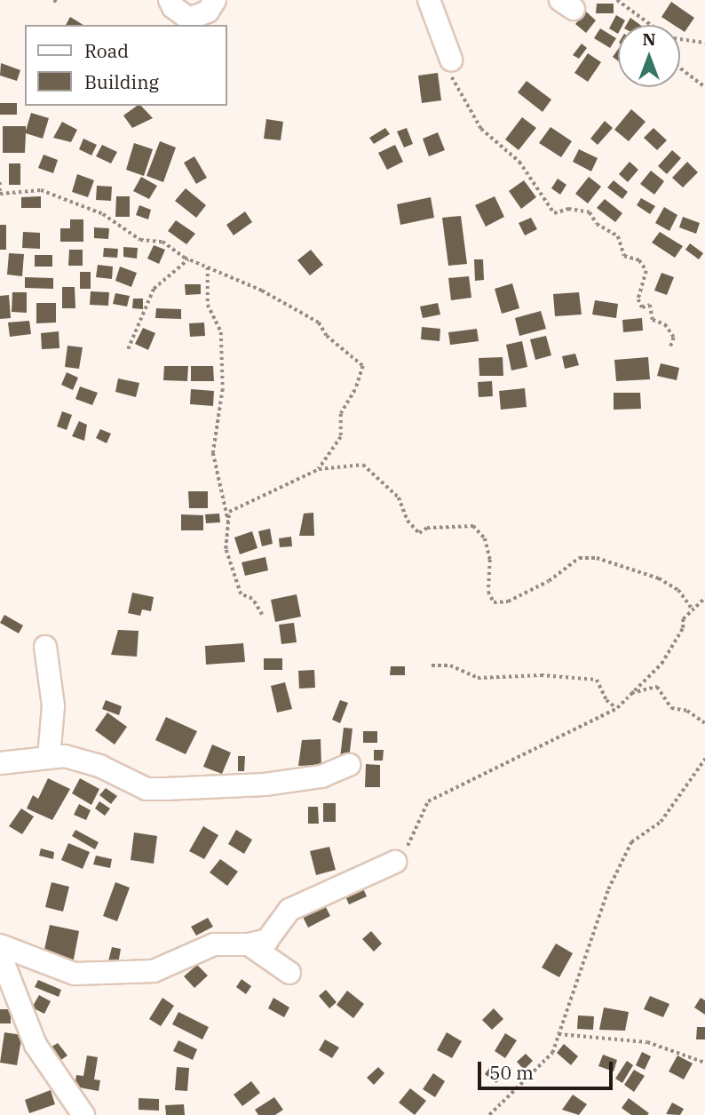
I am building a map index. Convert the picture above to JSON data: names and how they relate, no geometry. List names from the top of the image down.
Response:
{
  "legend": ["Road", "Building"],
  "scale_bar": "50 m",
  "north": "top"
}
